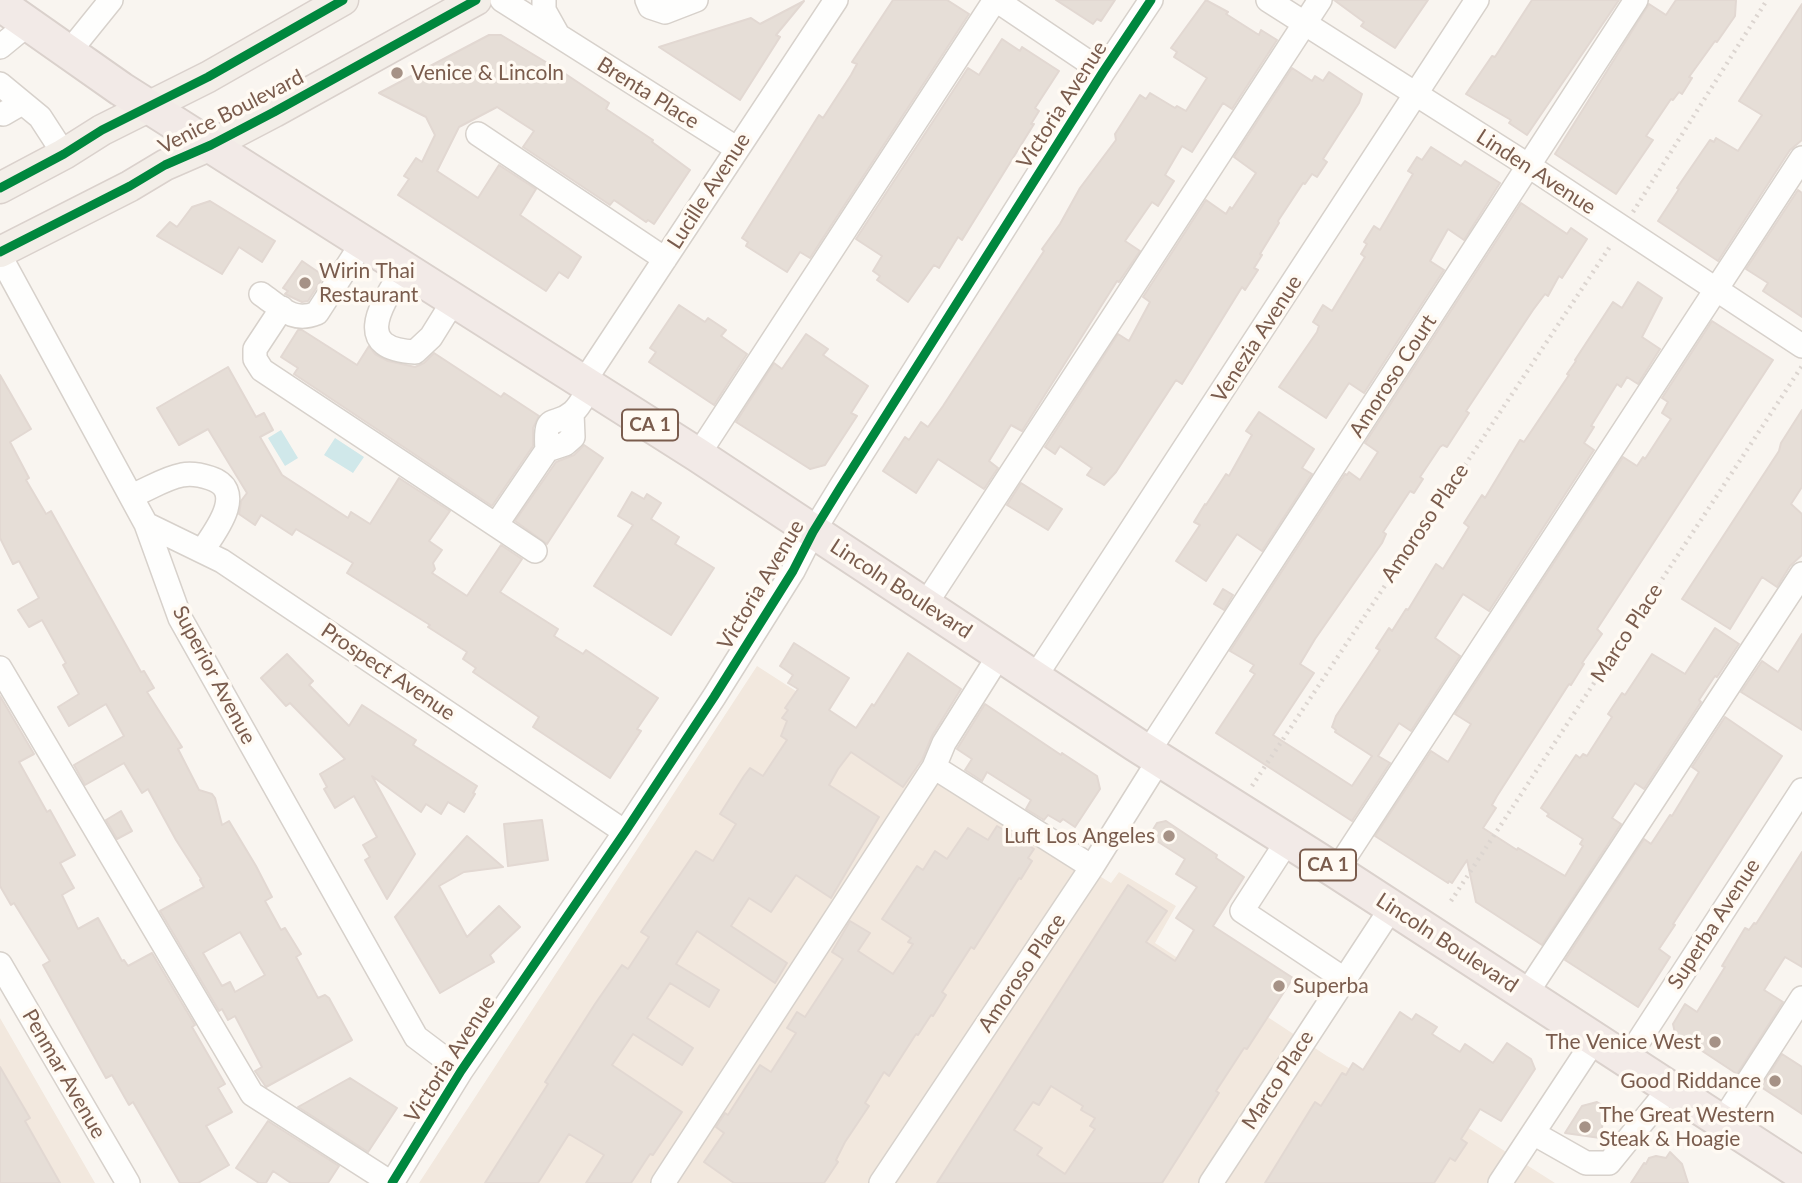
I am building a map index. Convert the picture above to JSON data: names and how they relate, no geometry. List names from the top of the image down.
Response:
{
  "streets": {
    "highway": ["CA 1", "Lincoln Boulevard"],
    "main road": ["Venice Boulevard"],
    "street": [
      "Brenta Place",
      "Victoria Avenue",
      "Linden Avenue",
      "Lucille Avenue",
      "Venezia Avenue",
      "Amoroso Court",
      "Amoroso Place",
      "Marco Place",
      "Prospect Avenue",
      "Superior Avenue",
      "Superba Avenue",
      "Penmar Avenue"
    ]
  },
  "crossings": [
    ["Brenta Place", "Lucille Avenue"],
    ["Victoria Avenue", "Lincoln Boulevard"],
    ["Victoria Avenue", "Prospect Avenue"],
    ["Victoria Avenue", "Superior Avenue"],
    ["Venice Boulevard", "Lincoln Boulevard"],
    ["Venice Boulevard", "Superior Avenue"],
    ["Linden Avenue", "Venezia Avenue"],
    ["Linden Avenue", "Amoroso Court"],
    ["Lucille Avenue", "Lincoln Boulevard"],
    ["Venezia Avenue", "Lincoln Boulevard"],
    ["Amoroso Court", "Amoroso Place"],
    ["Amoroso Court", "Lincoln Boulevard"],
    ["Amoroso Place", "Lincoln Boulevard"],
    ["Lincoln Boulevard", "Marco Place"],
    ["Lincoln Boulevard", "Superba Avenue"],
    ["Prospect Avenue", "Superior Avenue"]
  ],
  "places": [
    "Venice & Lincoln",
    "Wirin Thai Restaurant",
    "Luft Los Angeles",
    "Superba",
    "The Venice West",
    "Good Riddance",
    "The Great Western Steak & Hoagie"
  ]
}
